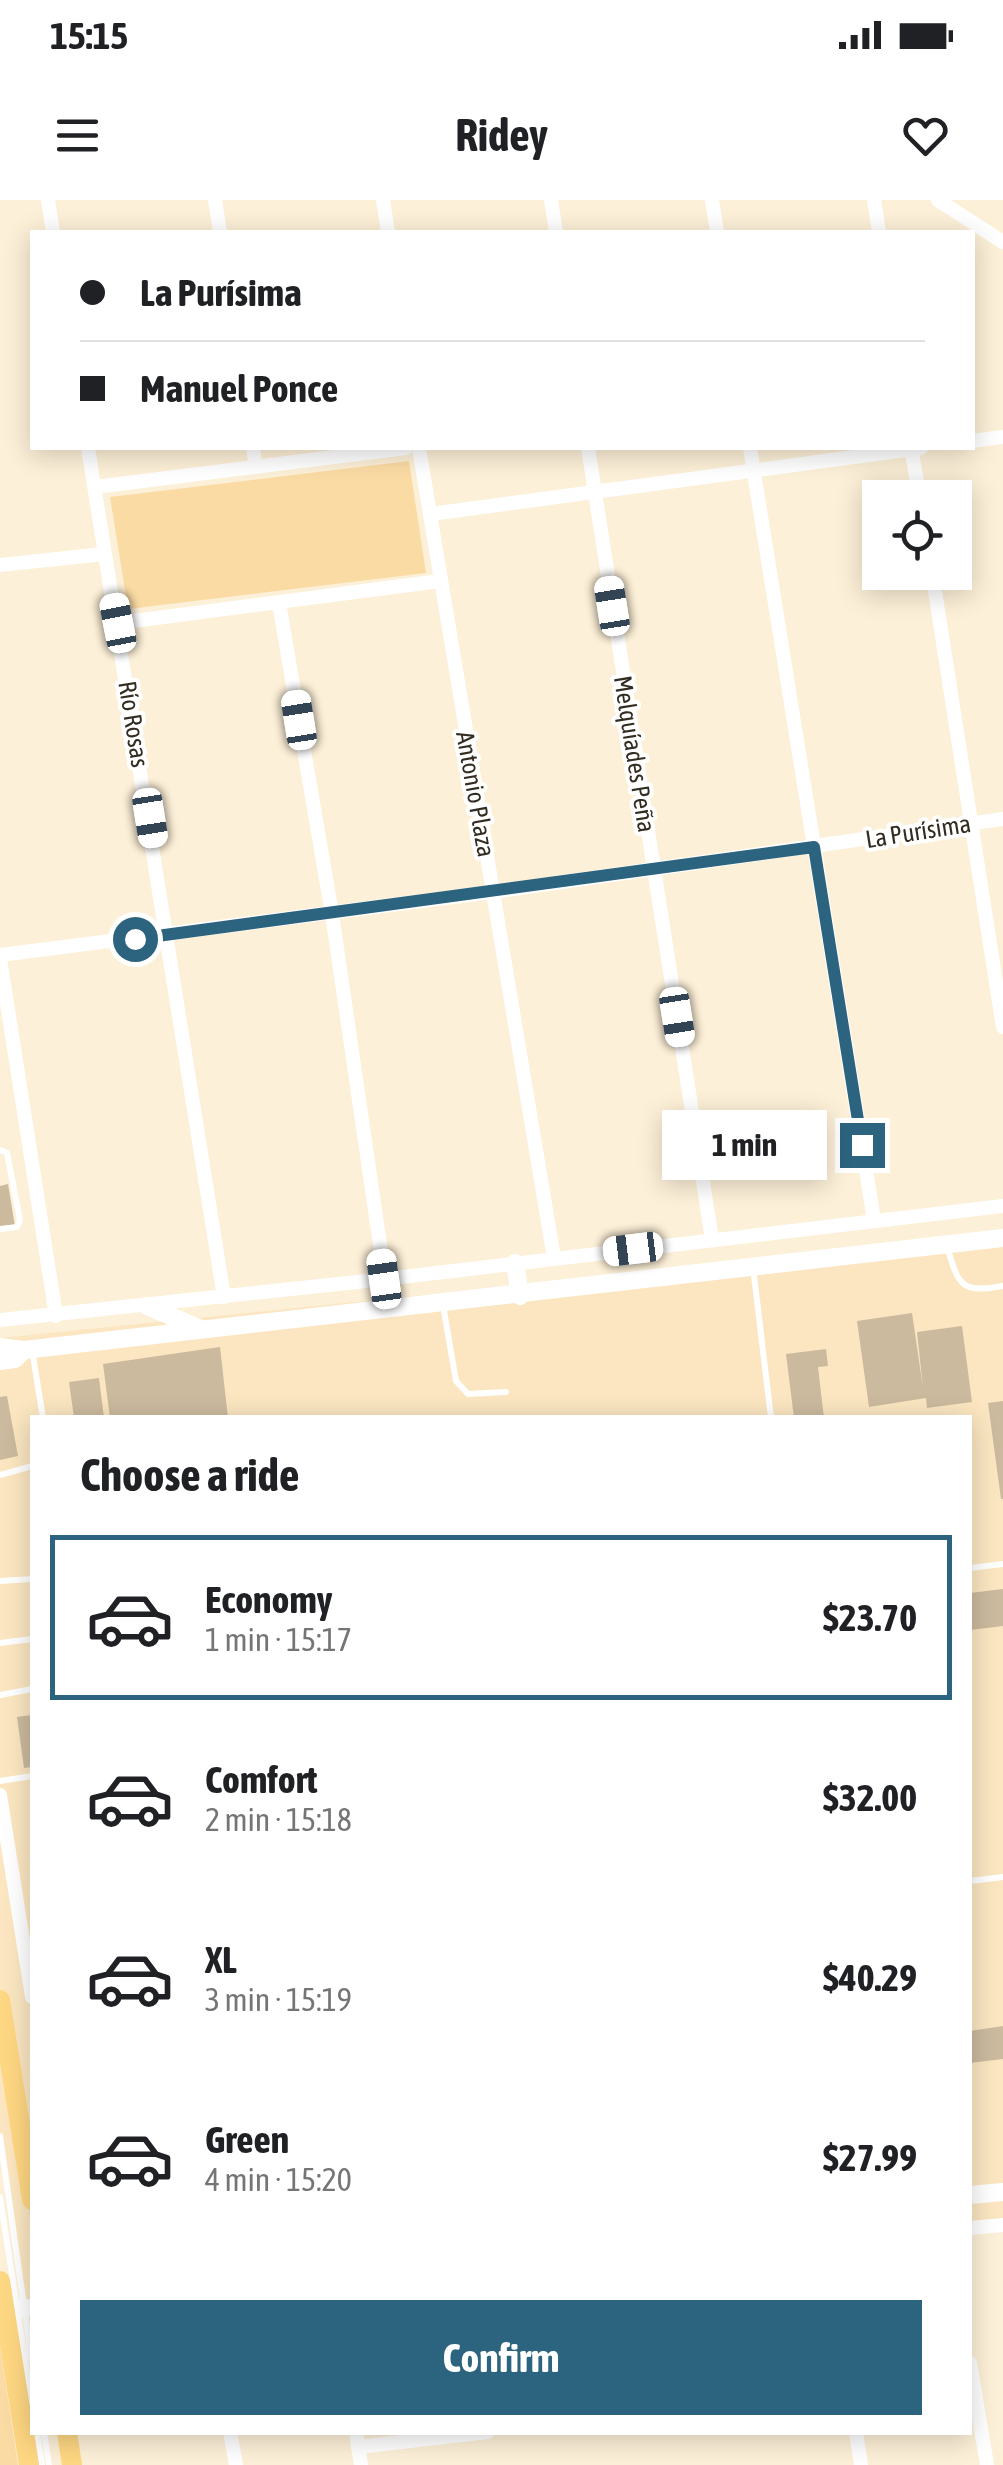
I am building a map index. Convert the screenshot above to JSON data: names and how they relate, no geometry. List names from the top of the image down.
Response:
{
  "streets": {
    "street": [
      "Río Rosas",
      "Melquíades Peña",
      "Antonio Plaza",
      "La Purísima"
    ]
  },
  "crossings": [
    ["Río Rosas", "La Purísima"],
    ["Melquíades Peña", "La Purísima"],
    ["Antonio Plaza", "La Purísima"]
  ],
  "page": {
    "status": "15:15",
    "header": "Ridey",
    "banner": ["La Purísima", "Manuel Ponce"],
    "bubble": "1 min",
    "heading": "Choose a ride",
    "list": [
      {
        "name": "Economy",
        "note": "1 min · 15:17",
        "value": "$23.70"
      },
      {
        "name": "Comfort",
        "note": "2 min · 15:18",
        "value": "$32.00"
      },
      {
        "name": "XL",
        "note": "3 min · 15:19",
        "value": "$40.29"
      },
      {
        "name": "Green",
        "note": "4 min · 15:20",
        "value": "$27.99"
      }
    ],
    "buttons": "Confirm"
  }
}
